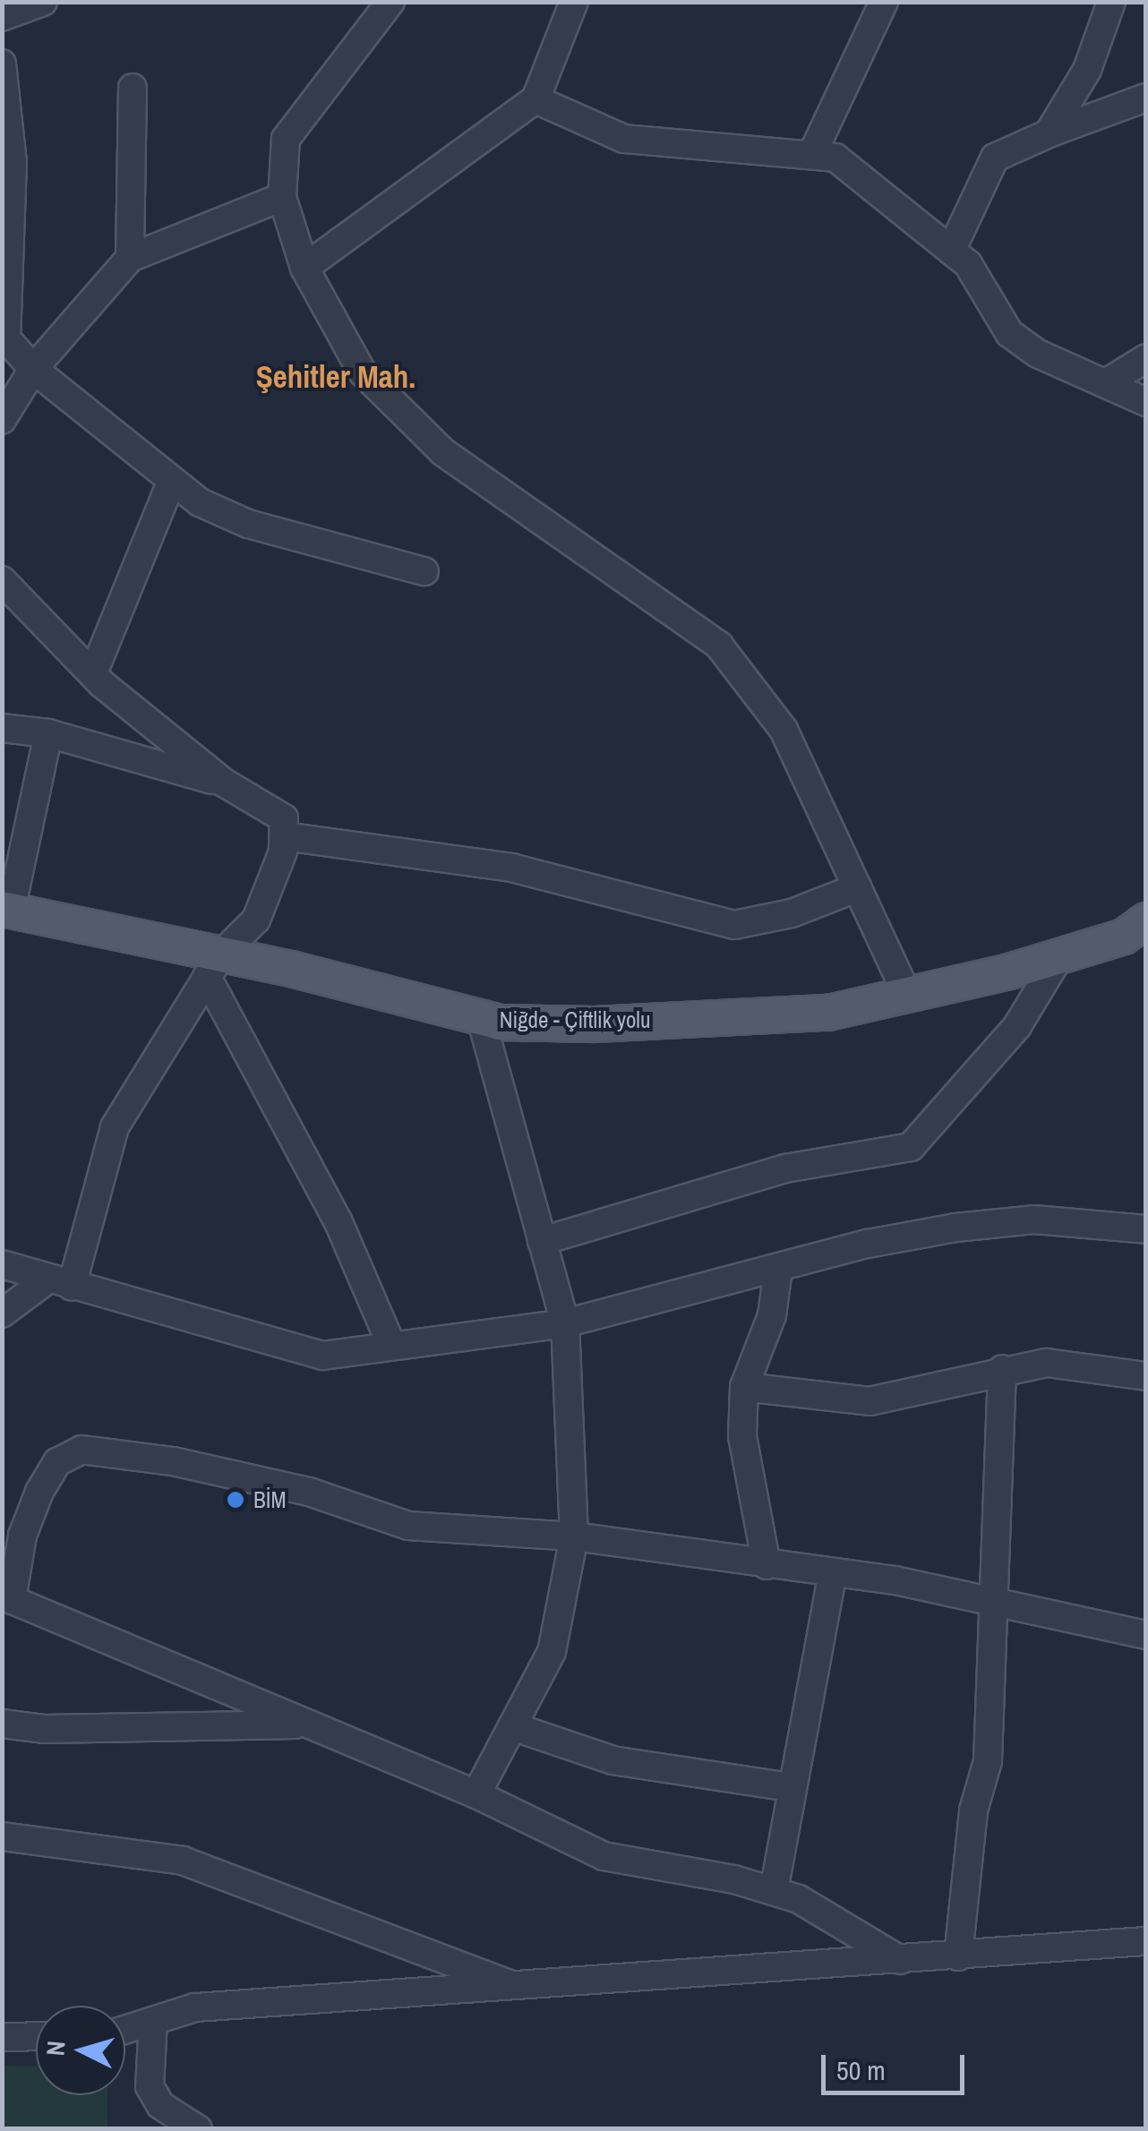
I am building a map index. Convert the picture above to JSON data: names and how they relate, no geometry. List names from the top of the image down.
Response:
{
  "streets": {
    "main road": ["Niğde - Çiftlik yolu"]
  },
  "districts": ["Şehitler Mah."],
  "places": ["BİM"],
  "scale_bar": "50 m",
  "north": "left"
}
